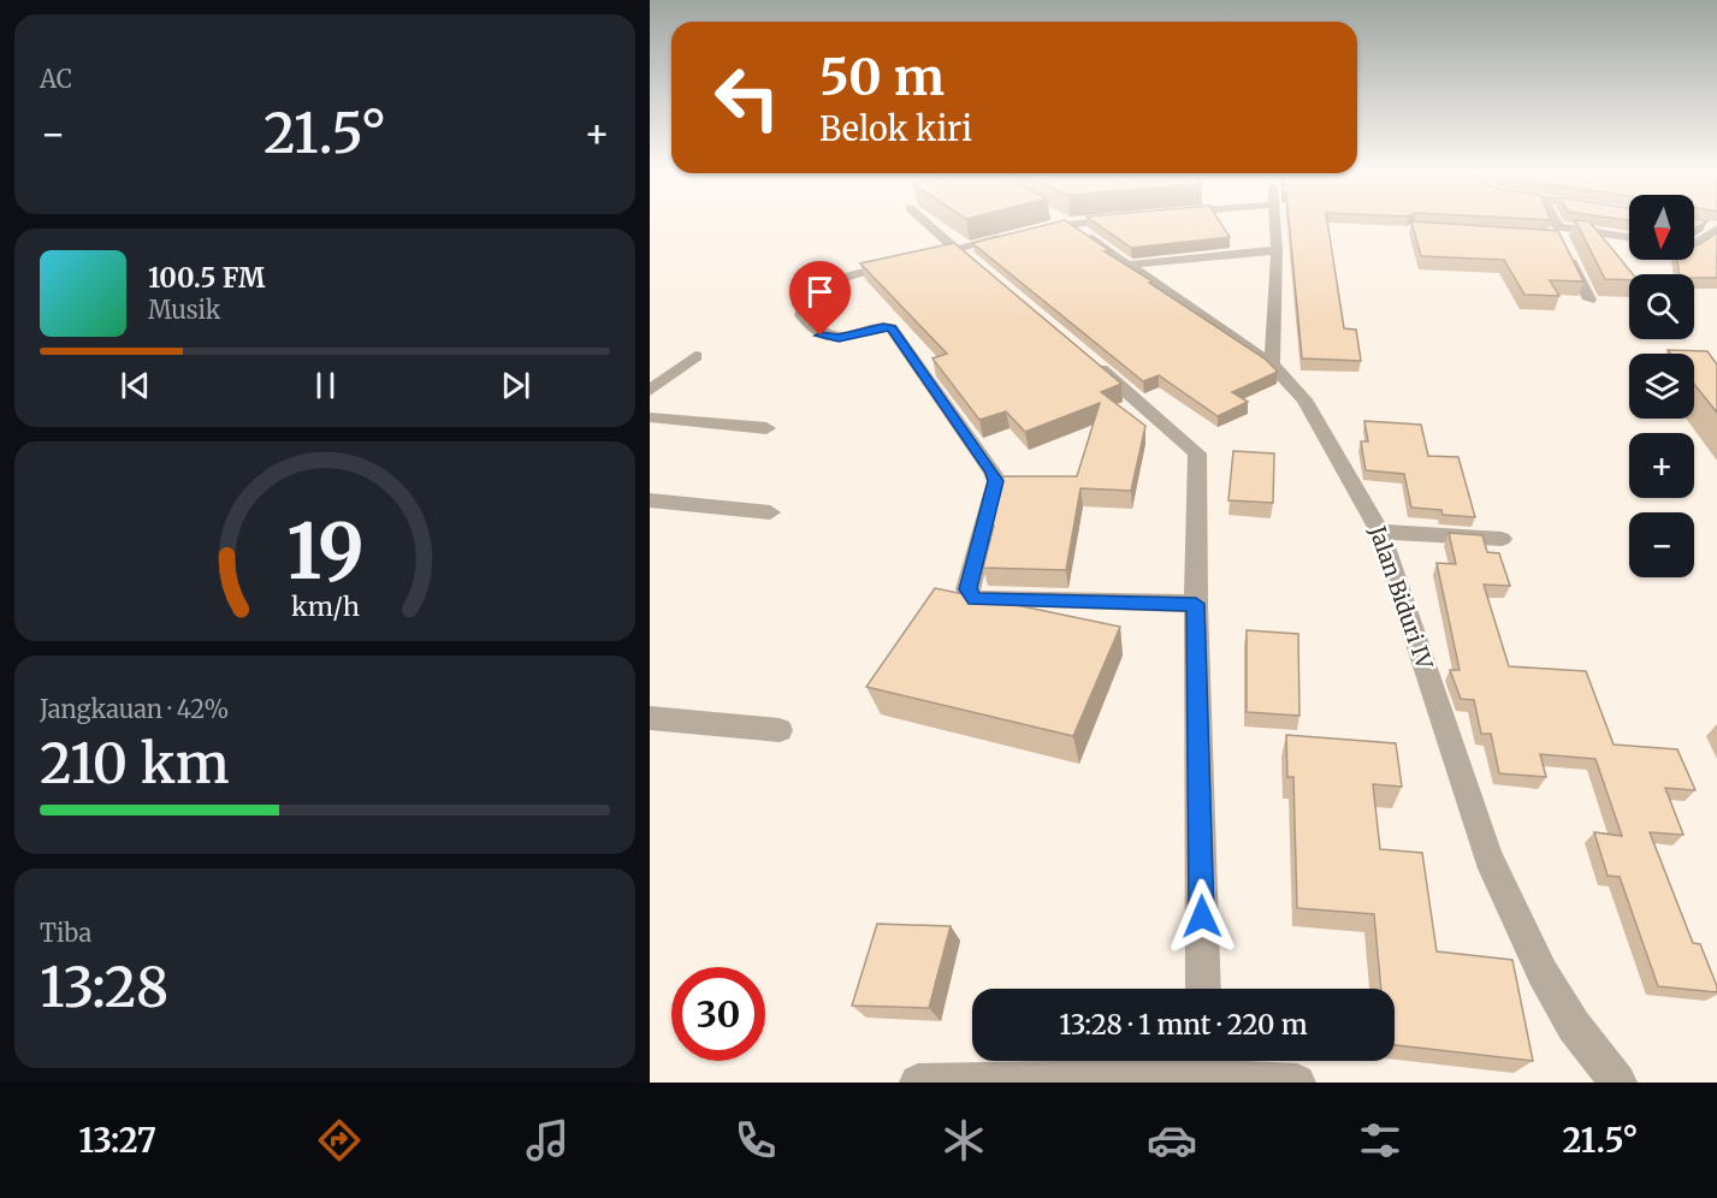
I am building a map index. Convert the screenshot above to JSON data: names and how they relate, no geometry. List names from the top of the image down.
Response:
{
  "streets": {
    "street": ["Jalan Biduri IV"]
  },
  "north": "bottom",
  "page": {
    "tile": [
      "AC",
      ["Jangkauan · 42%", "210 km"],
      ["Tiba", "13:28"]
    ],
    "turn": ["50 m", "Belok kiri"],
    "heat": ["−", "21.5°", "+"],
    "map_buttons": ["+", "−"],
    "song": ["100.5 FM", "Musik"],
    "limit": "30",
    "trip": "13:28 · 1 mnt · 220 m",
    "tabs": ["13:27", "21.5°"],
    "gauge": ["19", "km/h"]
  }
}
